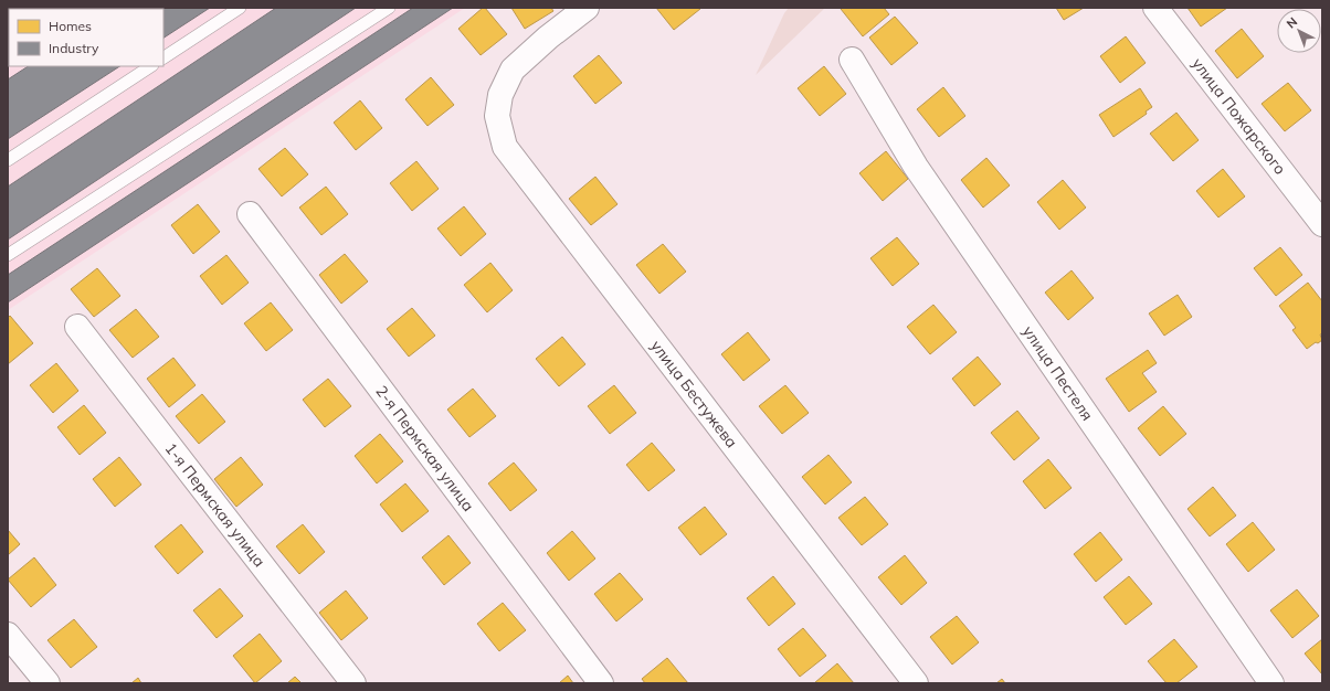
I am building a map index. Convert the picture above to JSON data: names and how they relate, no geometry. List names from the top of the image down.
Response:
{
  "streets": {
    "street": [
      "улица Пожарского",
      "улица Пестеля",
      "улица Бестужева",
      "2-я Пермская улица",
      "1-я Пермская улица"
    ]
  },
  "legend": ["Homes", "Industry"],
  "north": "top left"
}
